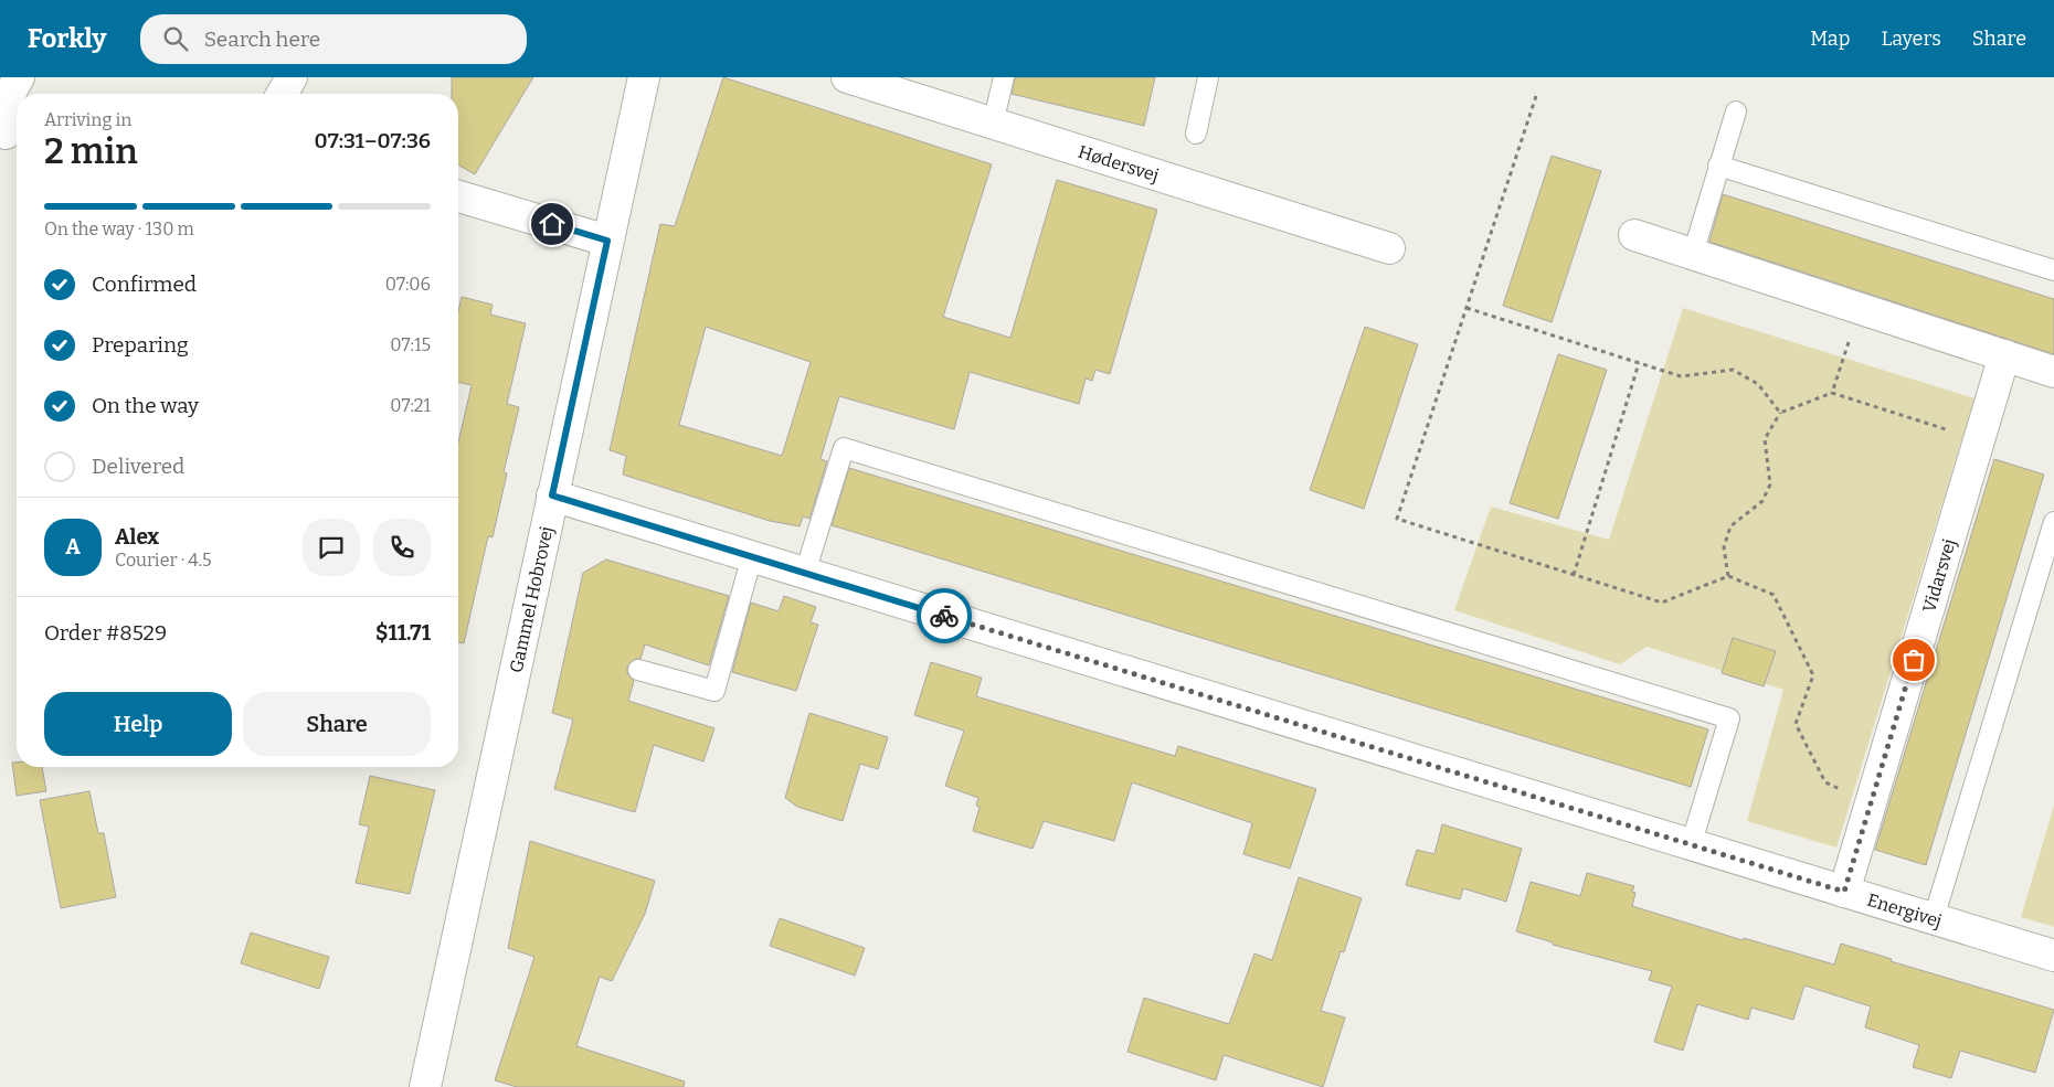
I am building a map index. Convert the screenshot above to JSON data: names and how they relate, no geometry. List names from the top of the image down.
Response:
{
  "streets": {
    "street": [
      "Hødersvej",
      "Vidarsvej",
      "Gammel Hobrovej",
      "Energivej"
    ]
  },
  "crossings": [
    ["Vidarsvej", "Energivej"],
    ["Gammel Hobrovej", "Energivej"]
  ],
  "page": {
    "header": "Forkly",
    "search": "Search here",
    "nav": ["Map", "Layers", "Share"],
    "heading": ["2 min", "Arriving in", "07:31–07:36"],
    "panel": [
      "Alex",
      "Courier · 4.5",
      "Order #8529",
      "$11.71"
    ],
    "bar": "On the way · 130 m",
    "list": [
      ["Confirmed", "07:06"],
      ["Preparing", "07:15"],
      ["On the way", "07:21"],
      "Delivered"
    ],
    "round": "A",
    "buttons": ["Help", "Share"]
  }
}
